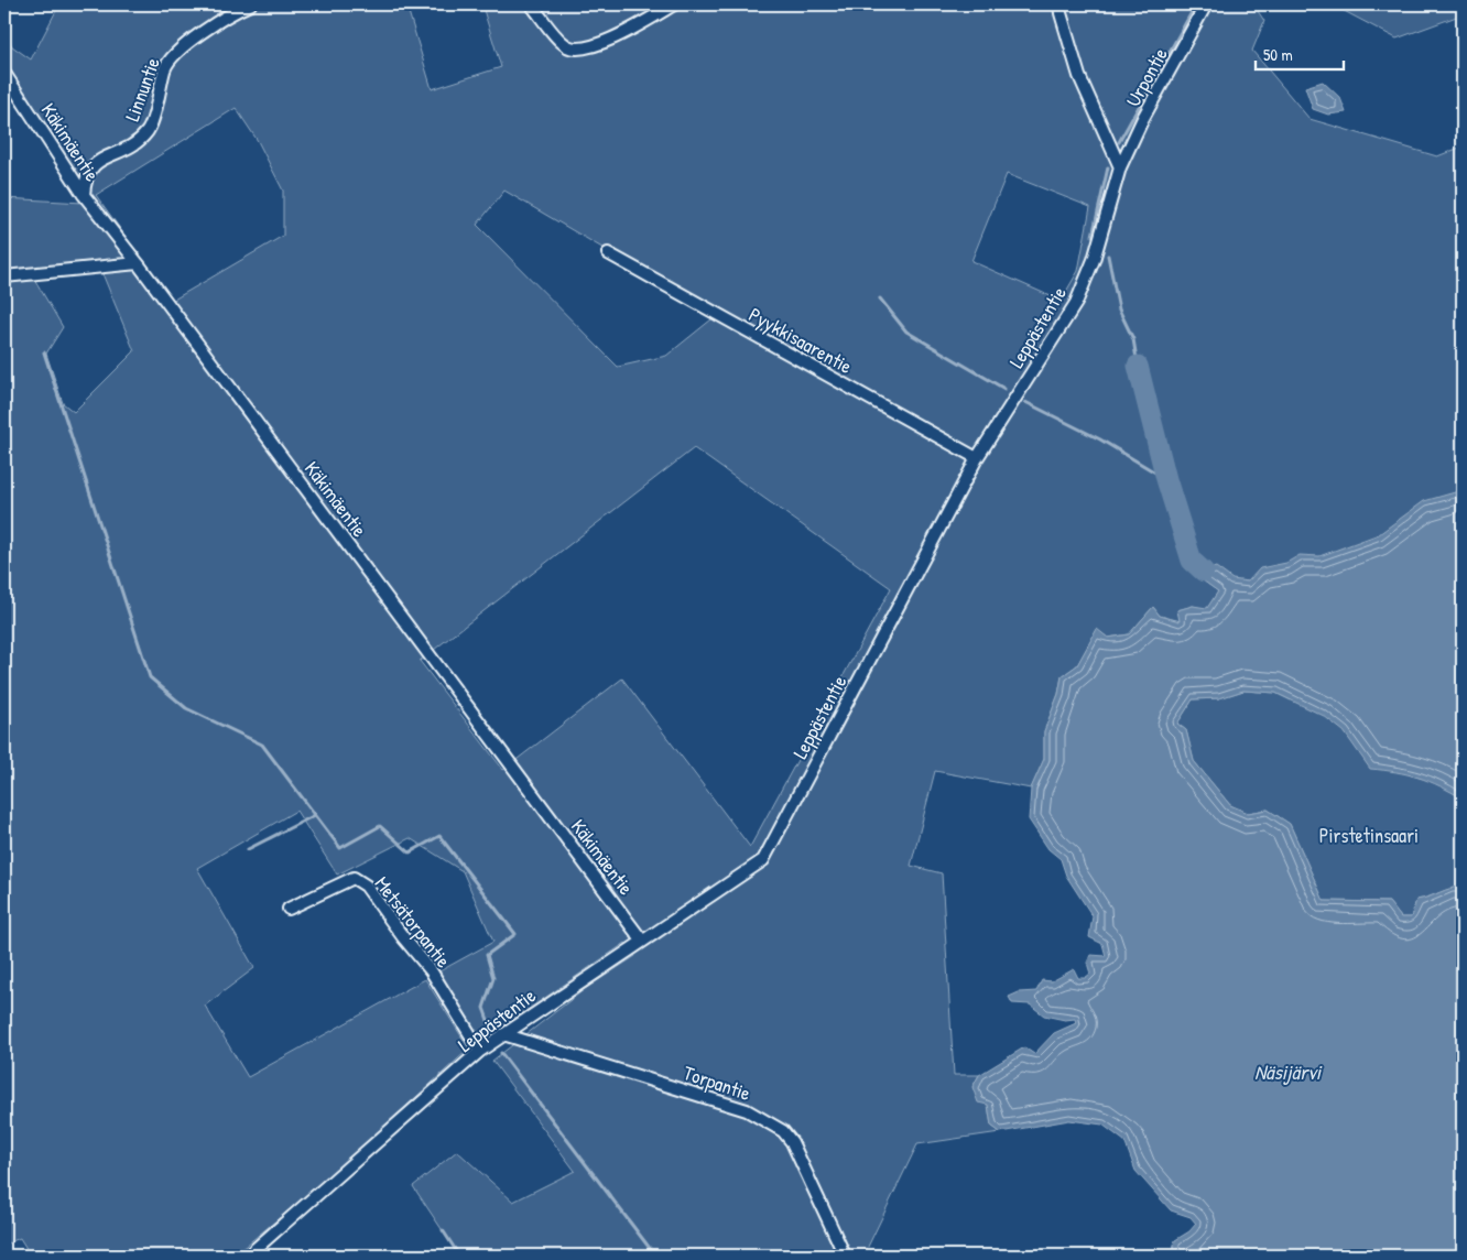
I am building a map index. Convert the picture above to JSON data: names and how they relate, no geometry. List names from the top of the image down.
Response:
{
  "streets": {
    "street": [
      "Urpontie",
      "Linnuntie",
      "Käkimäentie",
      "Leppästentie",
      "Pyykkisaarentie",
      "Metsätorpantie",
      "Torpantie"
    ]
  },
  "crossings": [
    ["Urpontie", "Leppästentie"],
    ["Linnuntie", "Käkimäentie"],
    ["Käkimäentie", "Leppästentie"],
    ["Leppästentie", "Pyykkisaarentie"],
    ["Leppästentie", "Metsätorpantie"],
    ["Leppästentie", "Torpantie"]
  ],
  "water": ["Näsijärvi"],
  "parks": ["Pirstetinsaari"],
  "scale_bar": "50 m"
}
